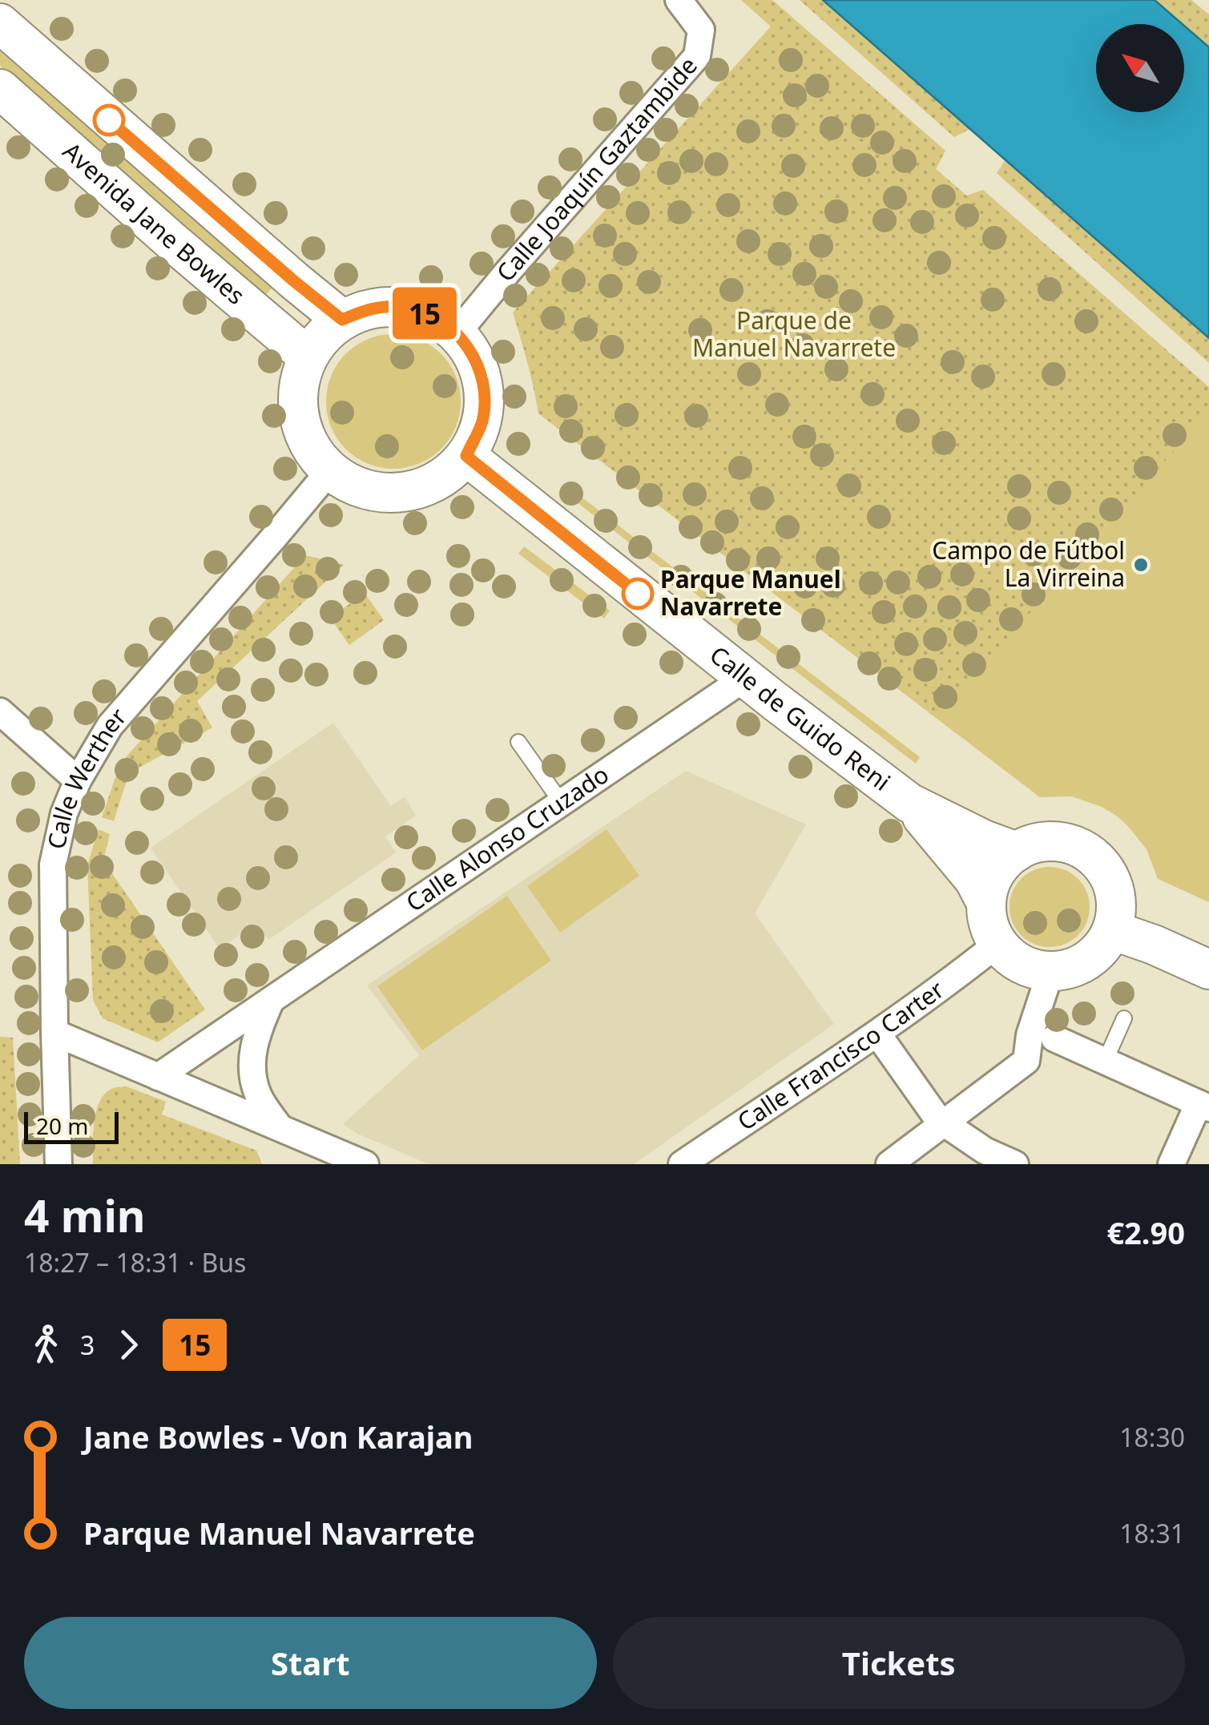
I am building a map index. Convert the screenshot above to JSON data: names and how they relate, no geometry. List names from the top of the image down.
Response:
{
  "streets": {
    "main road": ["Avenida Jane Bowles", "Calle de Guido Reni"],
    "street": [
      "Calle Joaquín Gaztambide",
      "Calle Werther",
      "Calle Alonso Cruzado",
      "Calle Francisco Carter"
    ]
  },
  "crossings": [
    ["Calle Joaquín Gaztambide", "Avenida Jane Bowles"],
    ["Calle Joaquín Gaztambide", "Calle de Guido Reni"],
    ["Calle Joaquín Gaztambide", "Calle Werther"],
    ["Avenida Jane Bowles", "Calle de Guido Reni"],
    ["Avenida Jane Bowles", "Calle Werther"],
    ["Calle de Guido Reni", "Calle Werther"],
    ["Calle de Guido Reni", "Calle Alonso Cruzado"],
    ["Calle de Guido Reni", "Calle Francisco Carter"]
  ],
  "parks": ["Parque de Manuel Navarrete"],
  "places": ["Campo de Fútbol La Virreina", "Parque Manuel Navarrete"],
  "lines": ["bus line 15"],
  "scale_bar": "20 m",
  "north": "top left",
  "page": {
    "on_map": "15",
    "scale": "20 m",
    "heading": ["4 min", "18:27 – 18:31 · Bus", "€2.90"],
    "legs": ["3", "15"],
    "list": [
      {
        "name": "Jane Bowles - Von Karajan",
        "value": "18:30"
      },
      {
        "name": "Parque Manuel Navarrete",
        "value": "18:31"
      }
    ],
    "buttons": ["Start", "Tickets"]
  }
}
